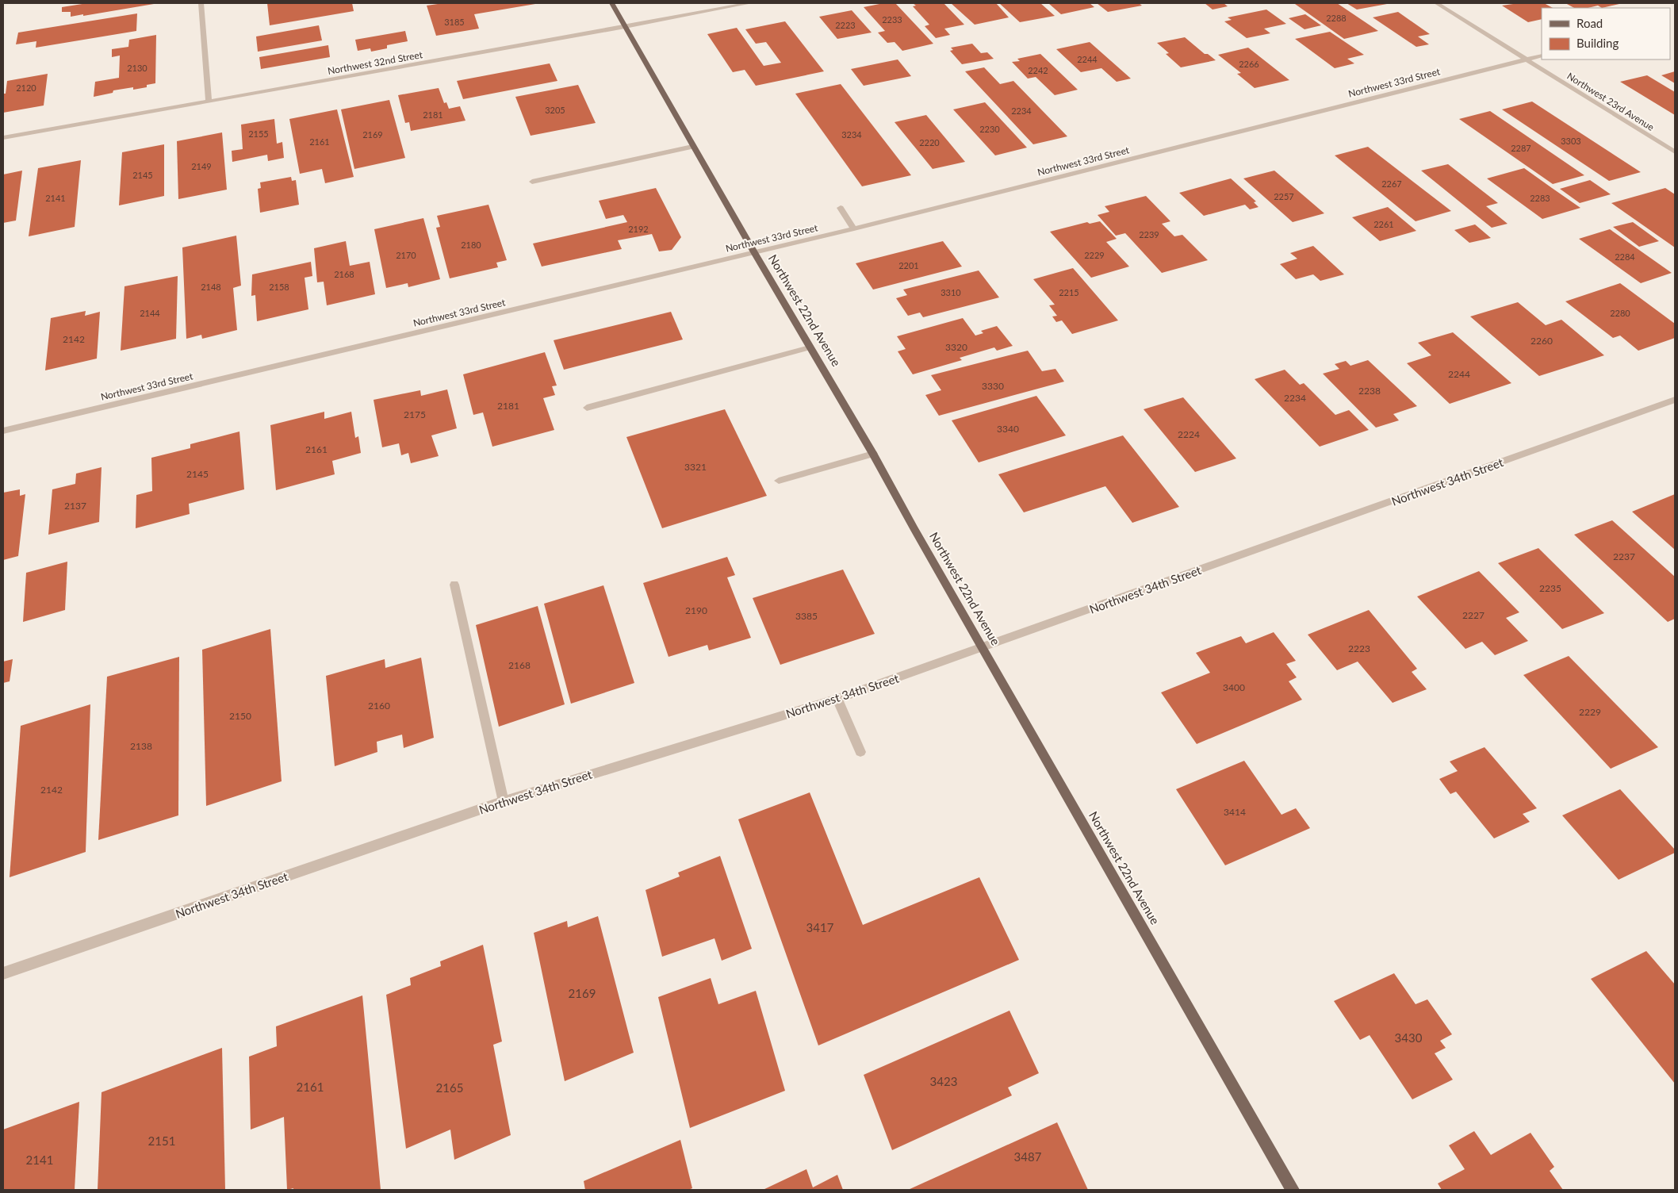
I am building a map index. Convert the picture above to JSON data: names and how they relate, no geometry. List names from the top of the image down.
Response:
{
  "streets": {
    "main road": ["Northwest 22nd Avenue"],
    "street": [
      "Northwest 32nd Street",
      "Northwest 33rd Street",
      "Northwest 23rd Avenue",
      "Northwest 34th Street"
    ]
  },
  "crossings": [
    ["Northwest 32nd Street", "Northwest 22nd Avenue"],
    ["Northwest 33rd Street", "Northwest 23rd Avenue"],
    ["Northwest 33rd Street", "Northwest 22nd Avenue"],
    ["Northwest 22nd Avenue", "Northwest 34th Street"]
  ],
  "house_numbers": [
    "2288",
    "2233",
    "3185",
    "2223",
    "2244",
    "2266",
    "2130",
    "2242",
    "2120",
    "3205",
    "2234",
    "2181",
    "2230",
    "2155",
    "2169",
    "3234",
    "3303",
    "2161",
    "2220",
    "2287",
    "2149",
    "2145",
    "2267",
    "2257",
    "2141",
    "2283",
    "2261",
    "2192",
    "2239",
    "2180",
    "2170",
    "2229",
    "2284",
    "2201",
    "2168",
    "2148",
    "2158",
    "3310",
    "2215",
    "2144",
    "2280",
    "2142",
    "2260",
    "3320",
    "2244",
    "3330",
    "2238",
    "2234",
    "2181",
    "2175",
    "3340",
    "2224",
    "2161",
    "3321",
    "2145",
    "2137",
    "2237",
    "2235",
    "2190",
    "2227",
    "3385",
    "2223",
    "2168",
    "3400",
    "2160",
    "2229",
    "2150",
    "2138",
    "2142",
    "3414",
    "3417",
    "2169",
    "3430",
    "3423",
    "2161",
    "2165",
    "2151",
    "3487",
    "2141"
  ],
  "legend": ["Road", "Building"]
}
